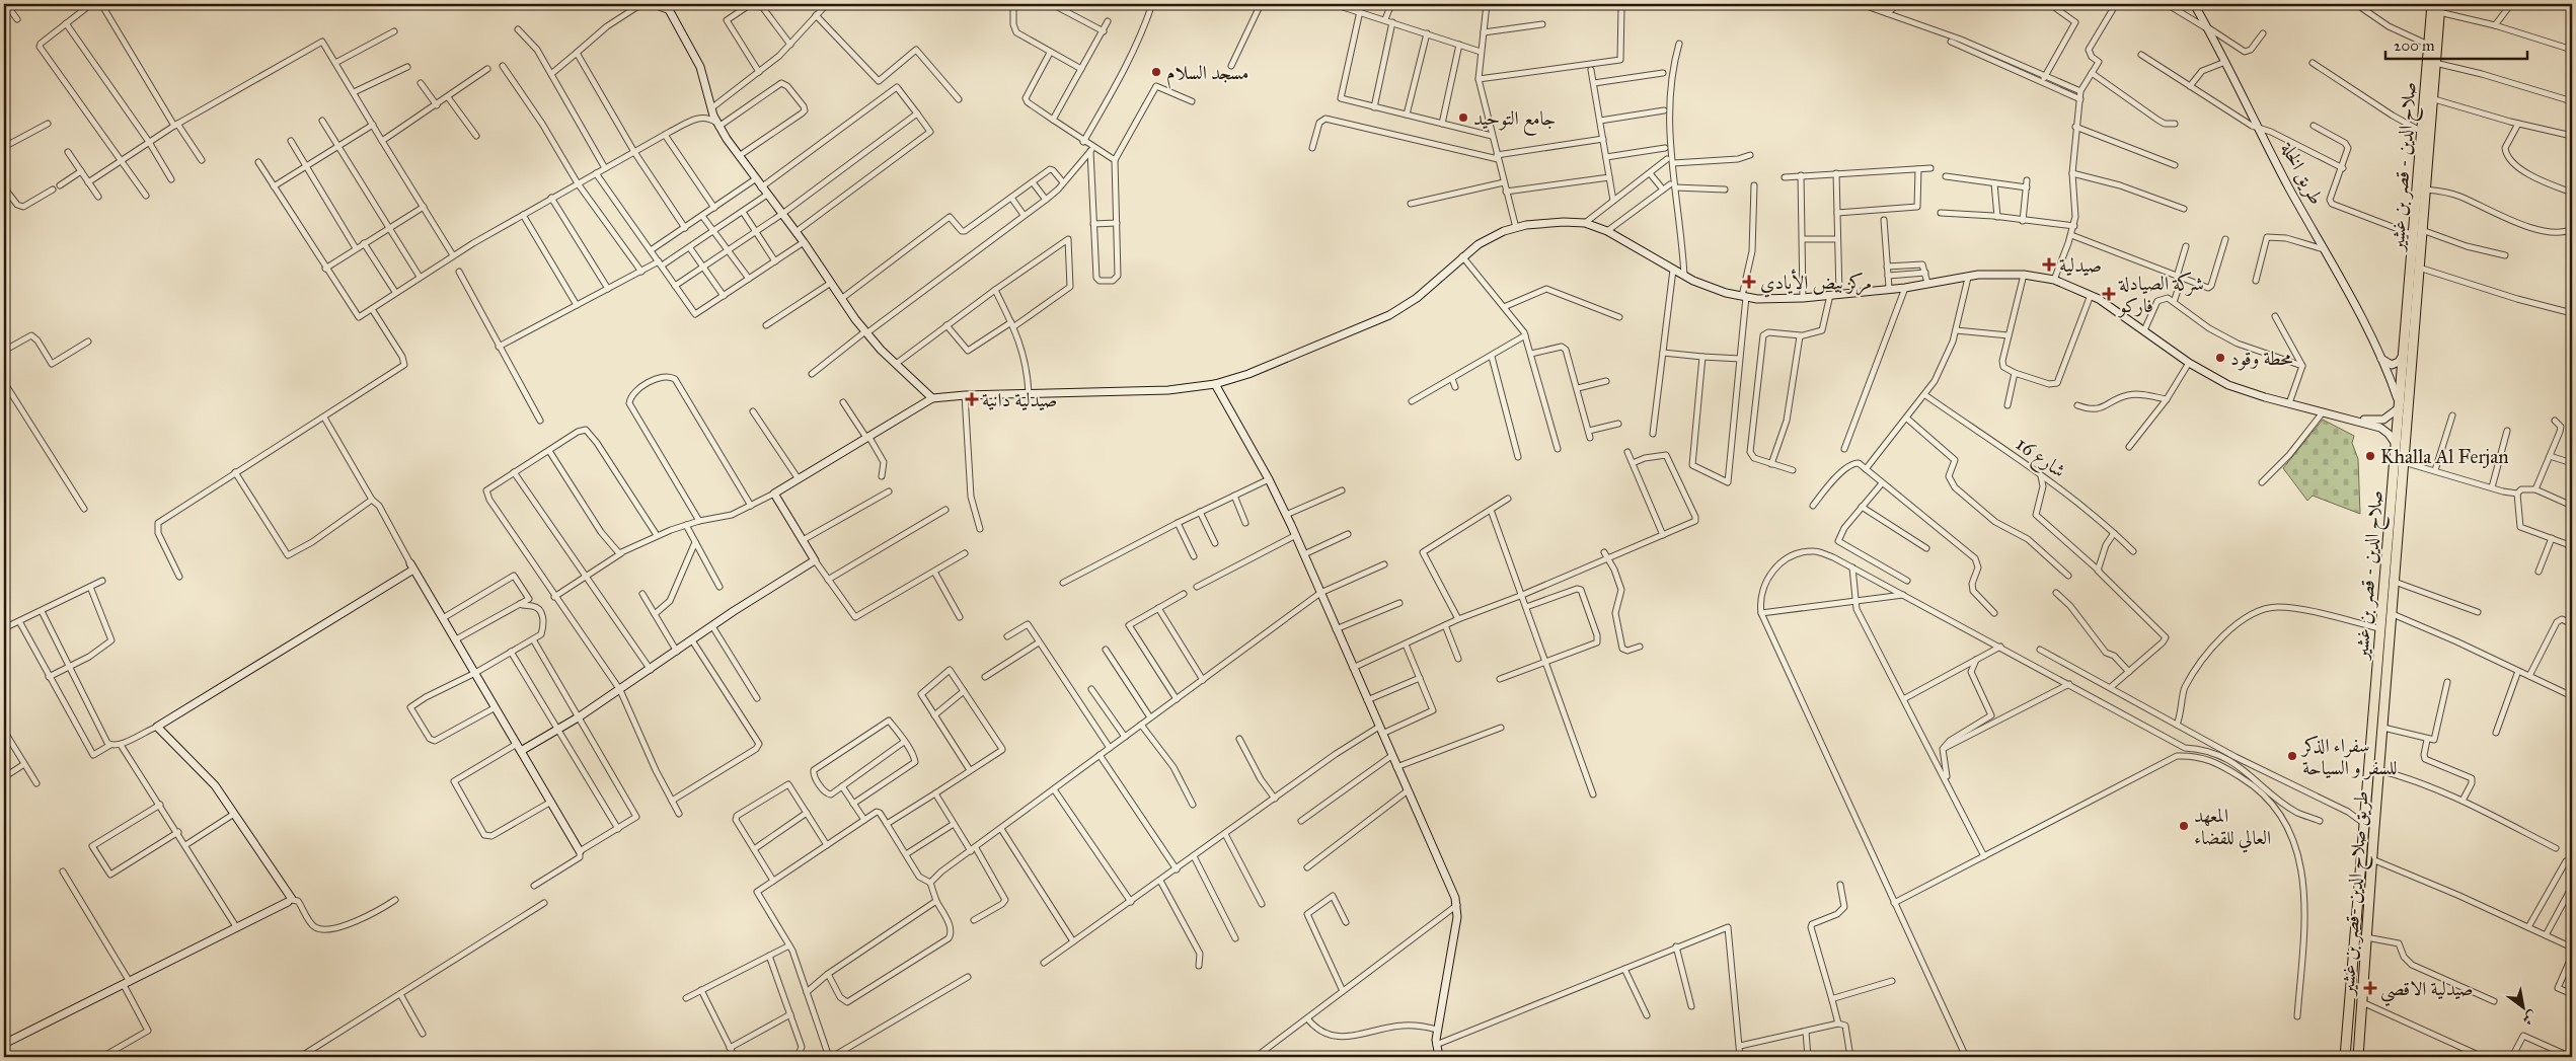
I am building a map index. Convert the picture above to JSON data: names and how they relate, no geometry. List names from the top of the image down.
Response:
{
  "streets": {
    "highway": ["صلاح الدين - قصر بن غشير", "طريق صلاح الدين -قصر بن غشير"],
    "street": ["طريق الخلة", "شارع 16"]
  },
  "crossings": [
    ["صلاح الدين - قصر بن غشير", "طريق الخلة"],
    ["صلاح الدين - قصر بن غشير", "طريق صلاح الدين -قصر بن غشير"]
  ],
  "places": {
    "other": [
      "مسجد السلام",
      "جامع التوحيد",
      "محطة وقود",
      "Khalla Al Ferjan",
      "سفراء الذكر للسفر و السياحة",
      "المعهد العالي للقضاء"
    ],
    "health": [
      "صيدلية",
      "مركز بيض الأيادي",
      "شركة الصيادلة فاركو",
      "صيدلية دانية",
      "صيدلية الاقصي"
    ]
  },
  "scale_bar": "200 m",
  "north": "bottom right"
}
